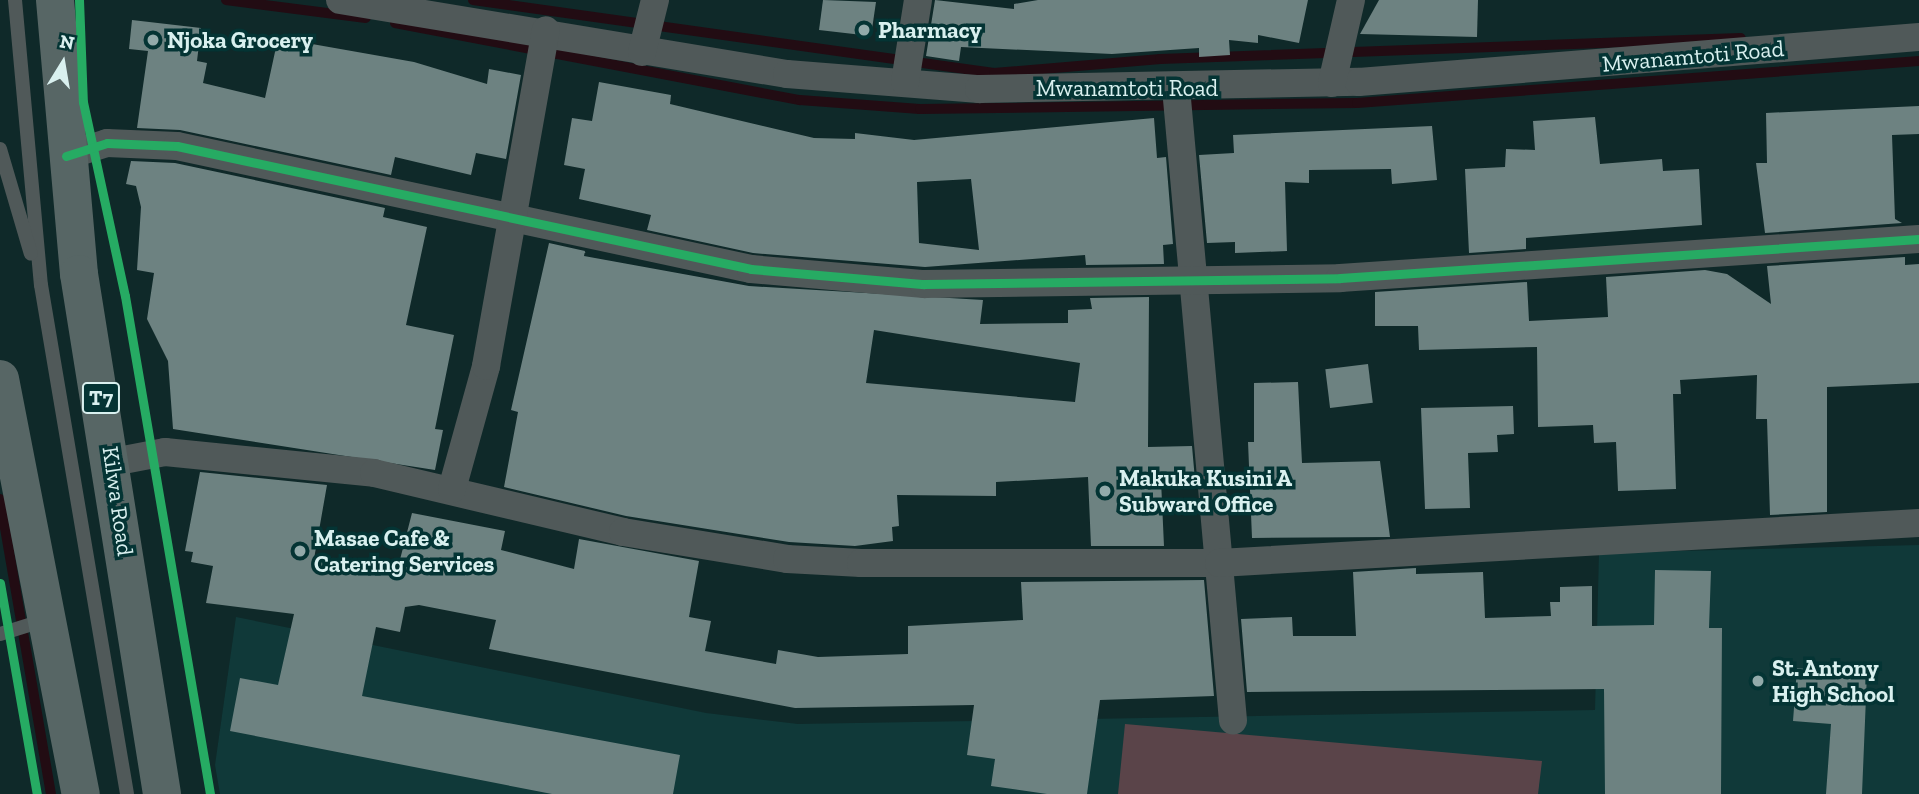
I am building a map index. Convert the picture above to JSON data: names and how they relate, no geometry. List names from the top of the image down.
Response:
{
  "streets": {
    "highway": ["T7", "Kilwa Road"],
    "street": ["Mwanamtoti Road"]
  },
  "places": [
    "Pharmacy",
    "Njoka Grocery",
    "Makuka Kusini A Subward Office",
    "Masae Cafe & Catering Services",
    "St. Antony High School"
  ],
  "north": "top"
}
